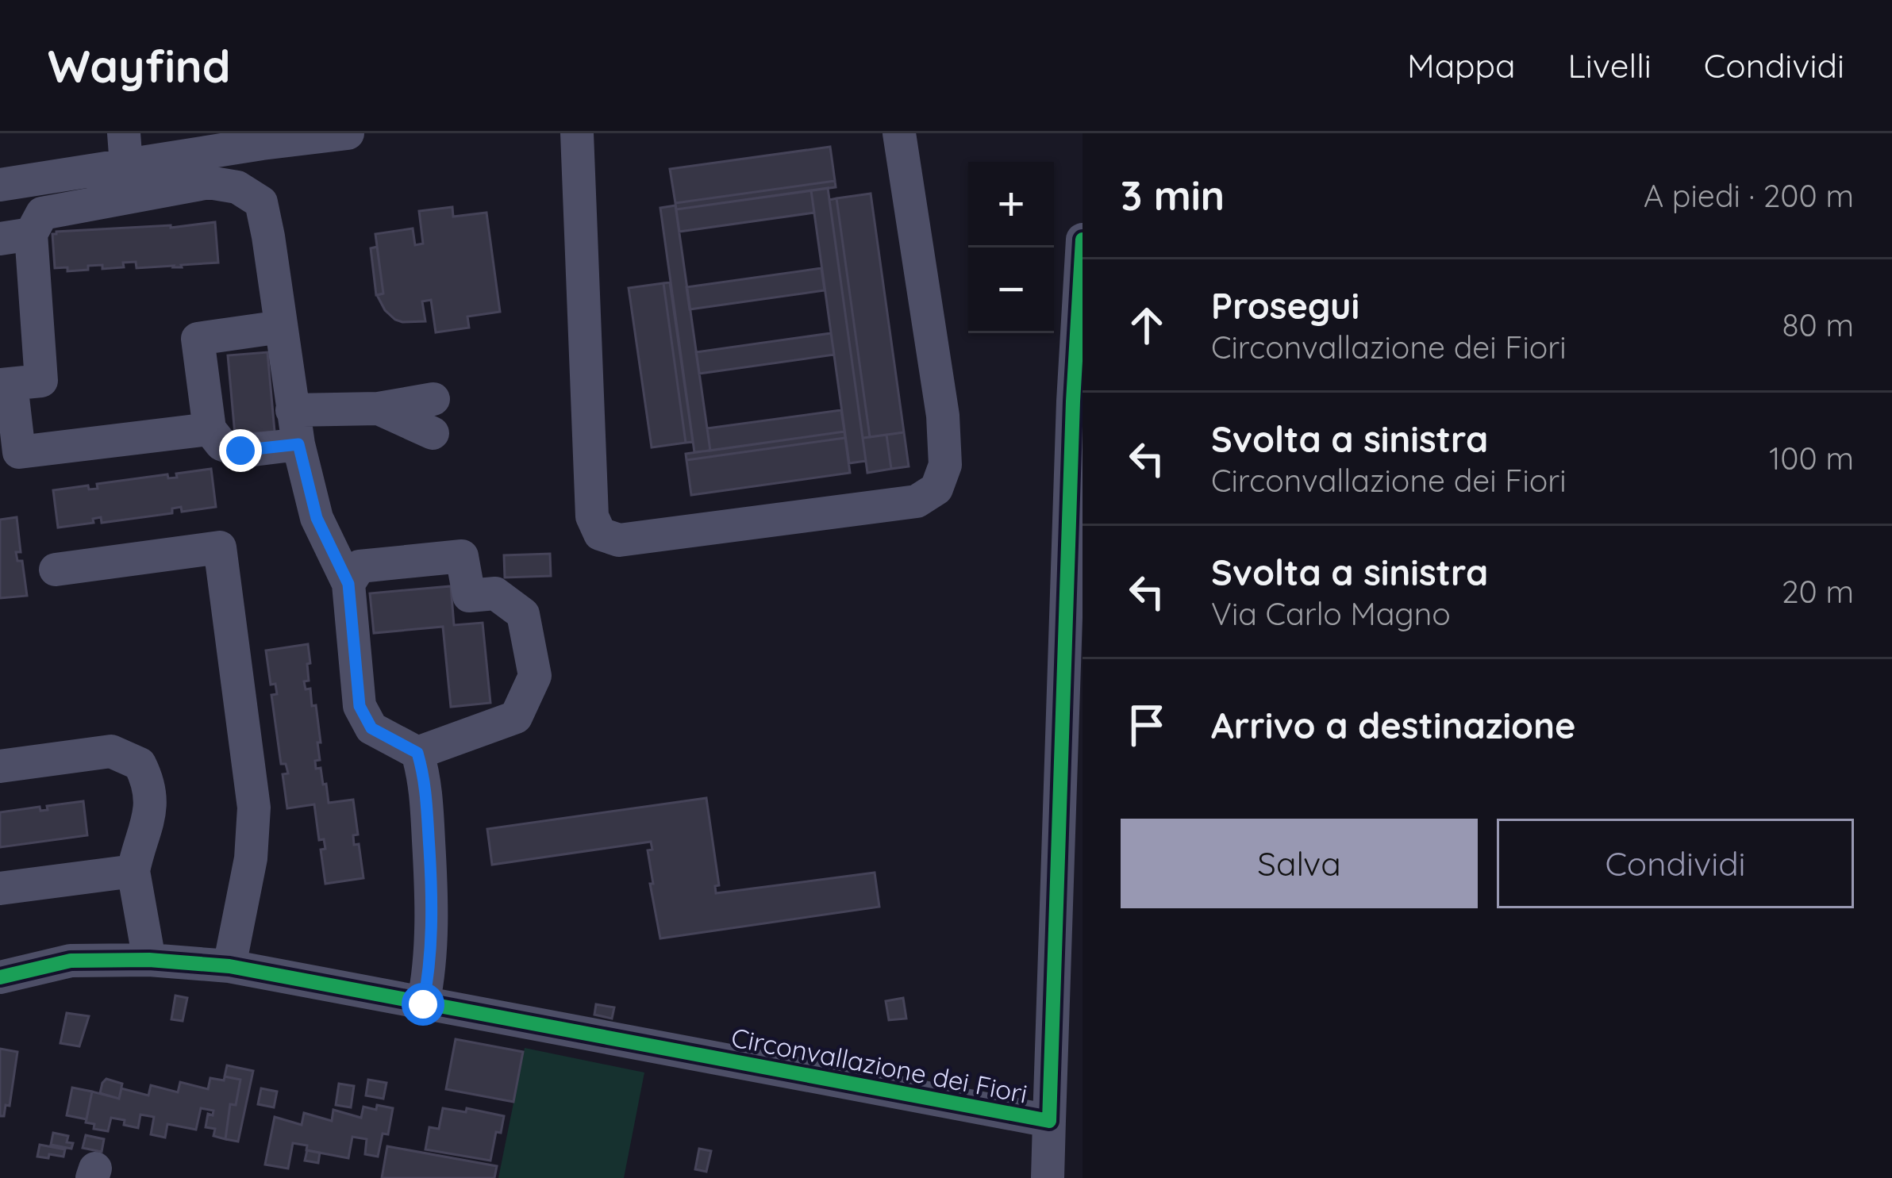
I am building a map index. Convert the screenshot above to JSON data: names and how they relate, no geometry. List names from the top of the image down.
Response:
{
  "streets": {
    "street": ["Circonvallazione dei Fiori"]
  },
  "page": {
    "header": "Wayfind",
    "nav": ["Mappa", "Livelli", "Condividi"],
    "heading": ["3 min", "A piedi · 200 m"],
    "map_buttons": ["+", "−"],
    "list": [
      ["Prosegui", "Circonvallazione dei Fiori", "80 m"],
      ["Svolta a sinistra", "Circonvallazione dei Fiori", "100 m"],
      ["Svolta a sinistra", "Via Carlo Magno", "20 m"],
      "Arrivo a destinazione"
    ],
    "buttons": ["Salva", "Condividi"]
  }
}
